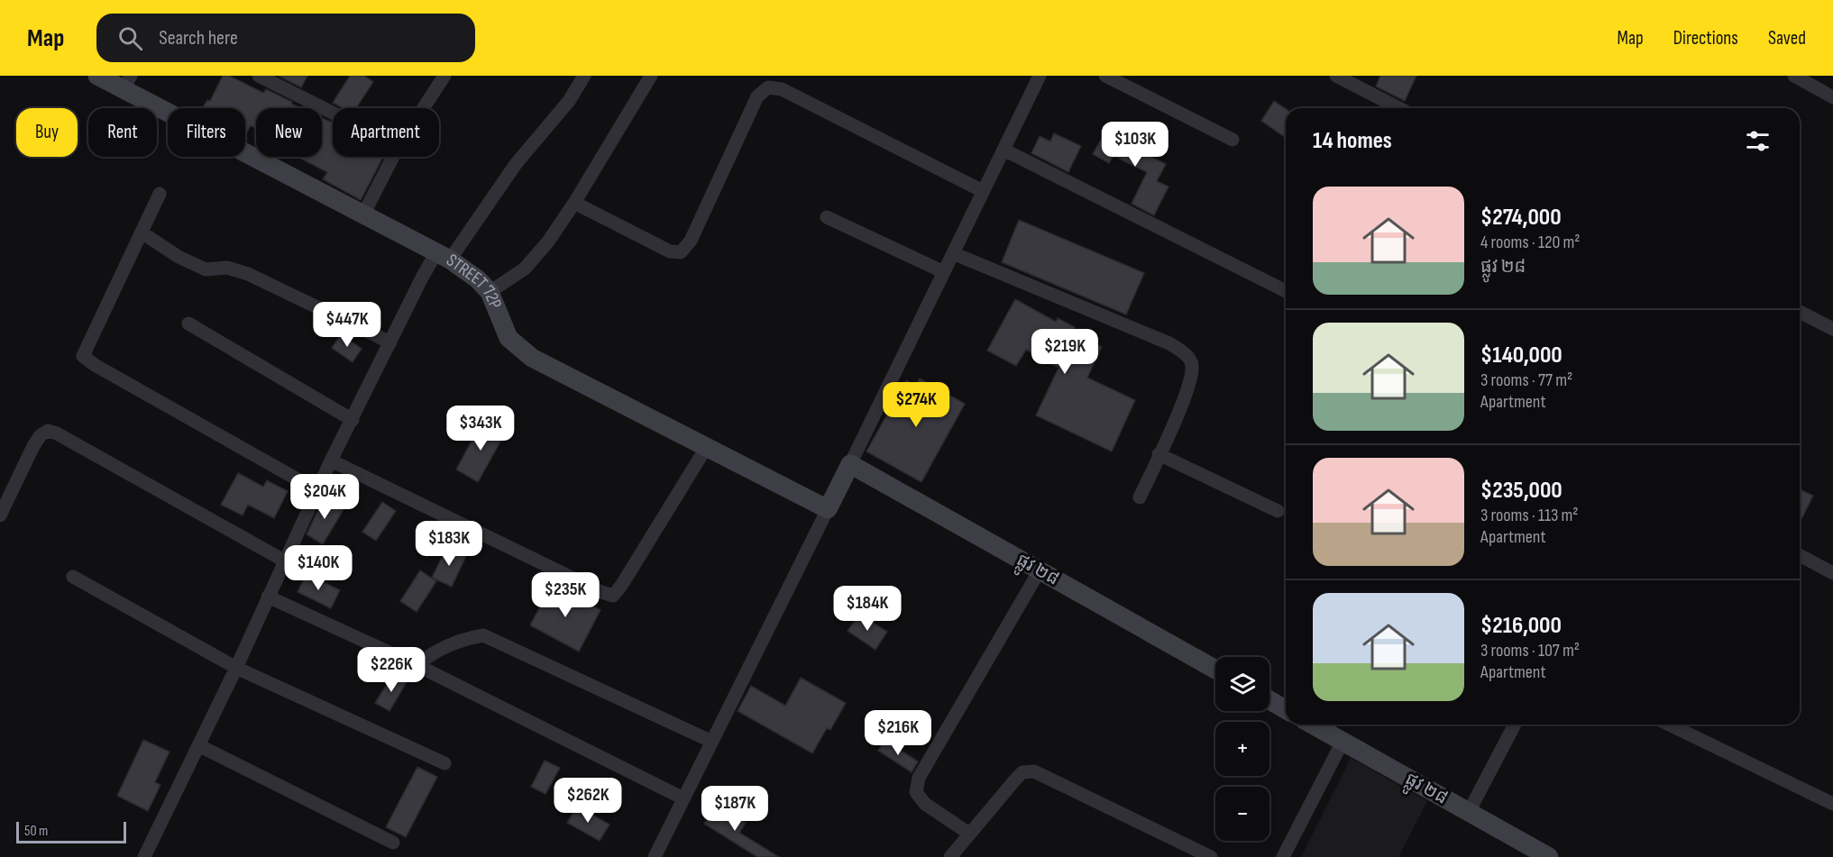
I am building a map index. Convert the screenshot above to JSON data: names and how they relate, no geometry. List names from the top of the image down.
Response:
{
  "streets": {
    "street": ["STREET 72P", "ផ្លូវ ២៨"]
  },
  "scale_bar": "50 m",
  "page": {
    "header": "Map",
    "search": "Search here",
    "nav": ["Map", "Directions", "Saved"],
    "chip": [
      "Buy",
      "Rent",
      "Filters",
      "New",
      "Apartment"
    ],
    "heading": "14 homes",
    "price": [
      "$103K",
      "$447K",
      "$219K",
      "$274K",
      "$343K",
      "$204K",
      "$183K",
      "$140K",
      "$235K",
      "$184K",
      "$226K",
      "$216K",
      "$262K",
      "$187K"
    ],
    "list": [
      {
        "name": "$274,000",
        "note": "4 rooms · 120 m² · ផ្លូវ ២៨"
      },
      {
        "name": "$140,000",
        "note": "3 rooms · 77 m² · Apartment"
      },
      {
        "name": "$235,000",
        "note": "3 rooms · 113 m² · Apartment"
      },
      {
        "name": "$216,000",
        "note": "3 rooms · 107 m² · Apartment"
      }
    ],
    "map_buttons": ["+", "−"],
    "scale": "50 m"
  }
}
